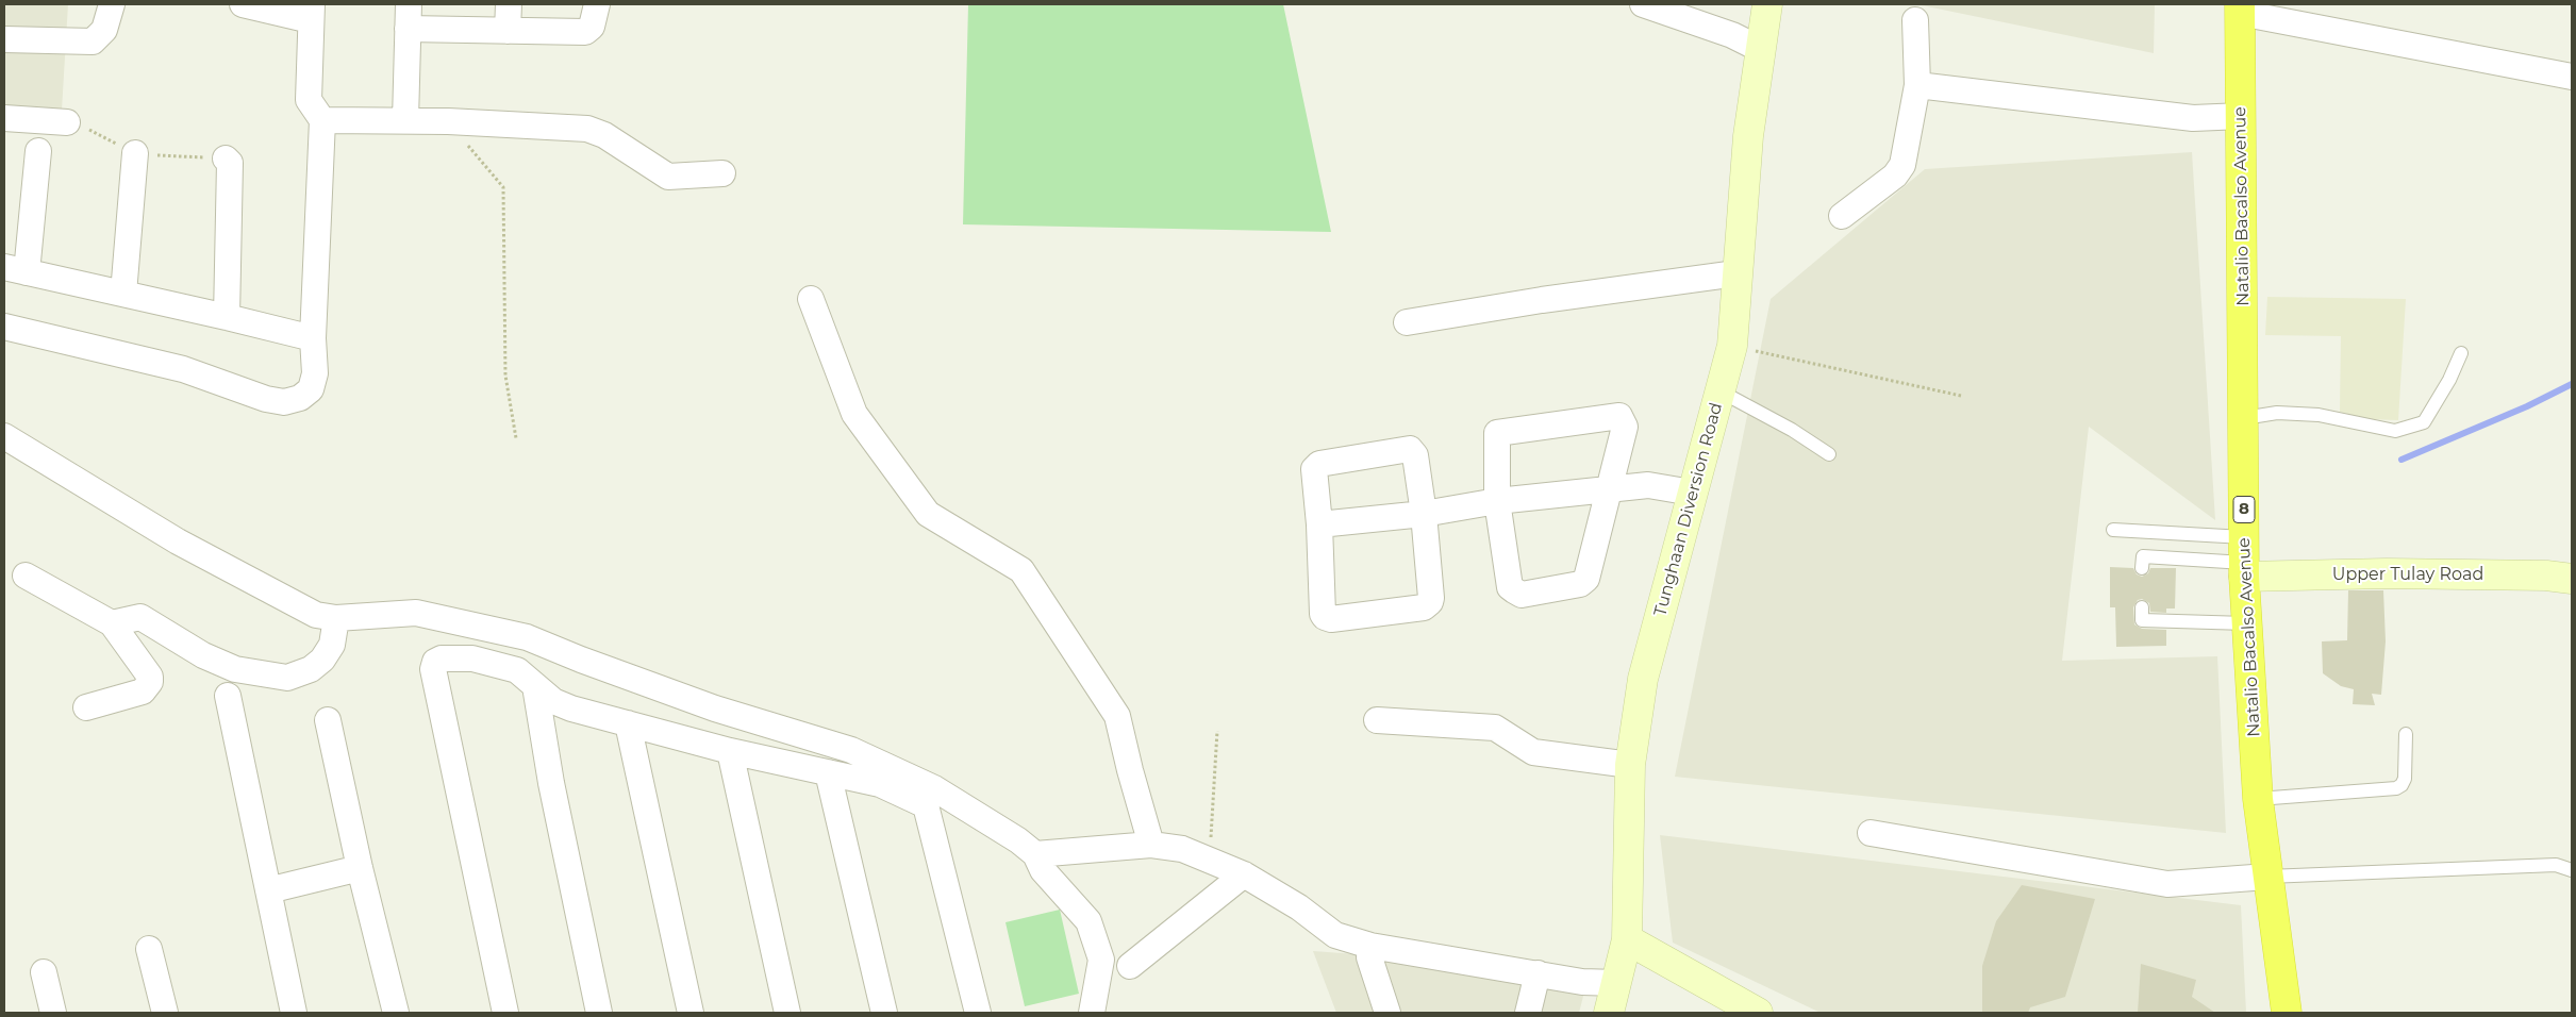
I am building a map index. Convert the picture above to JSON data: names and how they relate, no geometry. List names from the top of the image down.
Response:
{
  "streets": {
    "highway": ["Natalio Bacalso Avenue", "8"],
    "street": ["Tunghaan Diversion Road", "Upper Tulay Road"]
  },
  "crossings": [
    ["Natalio Bacalso Avenue", "Upper Tulay Road"]
  ]
}
